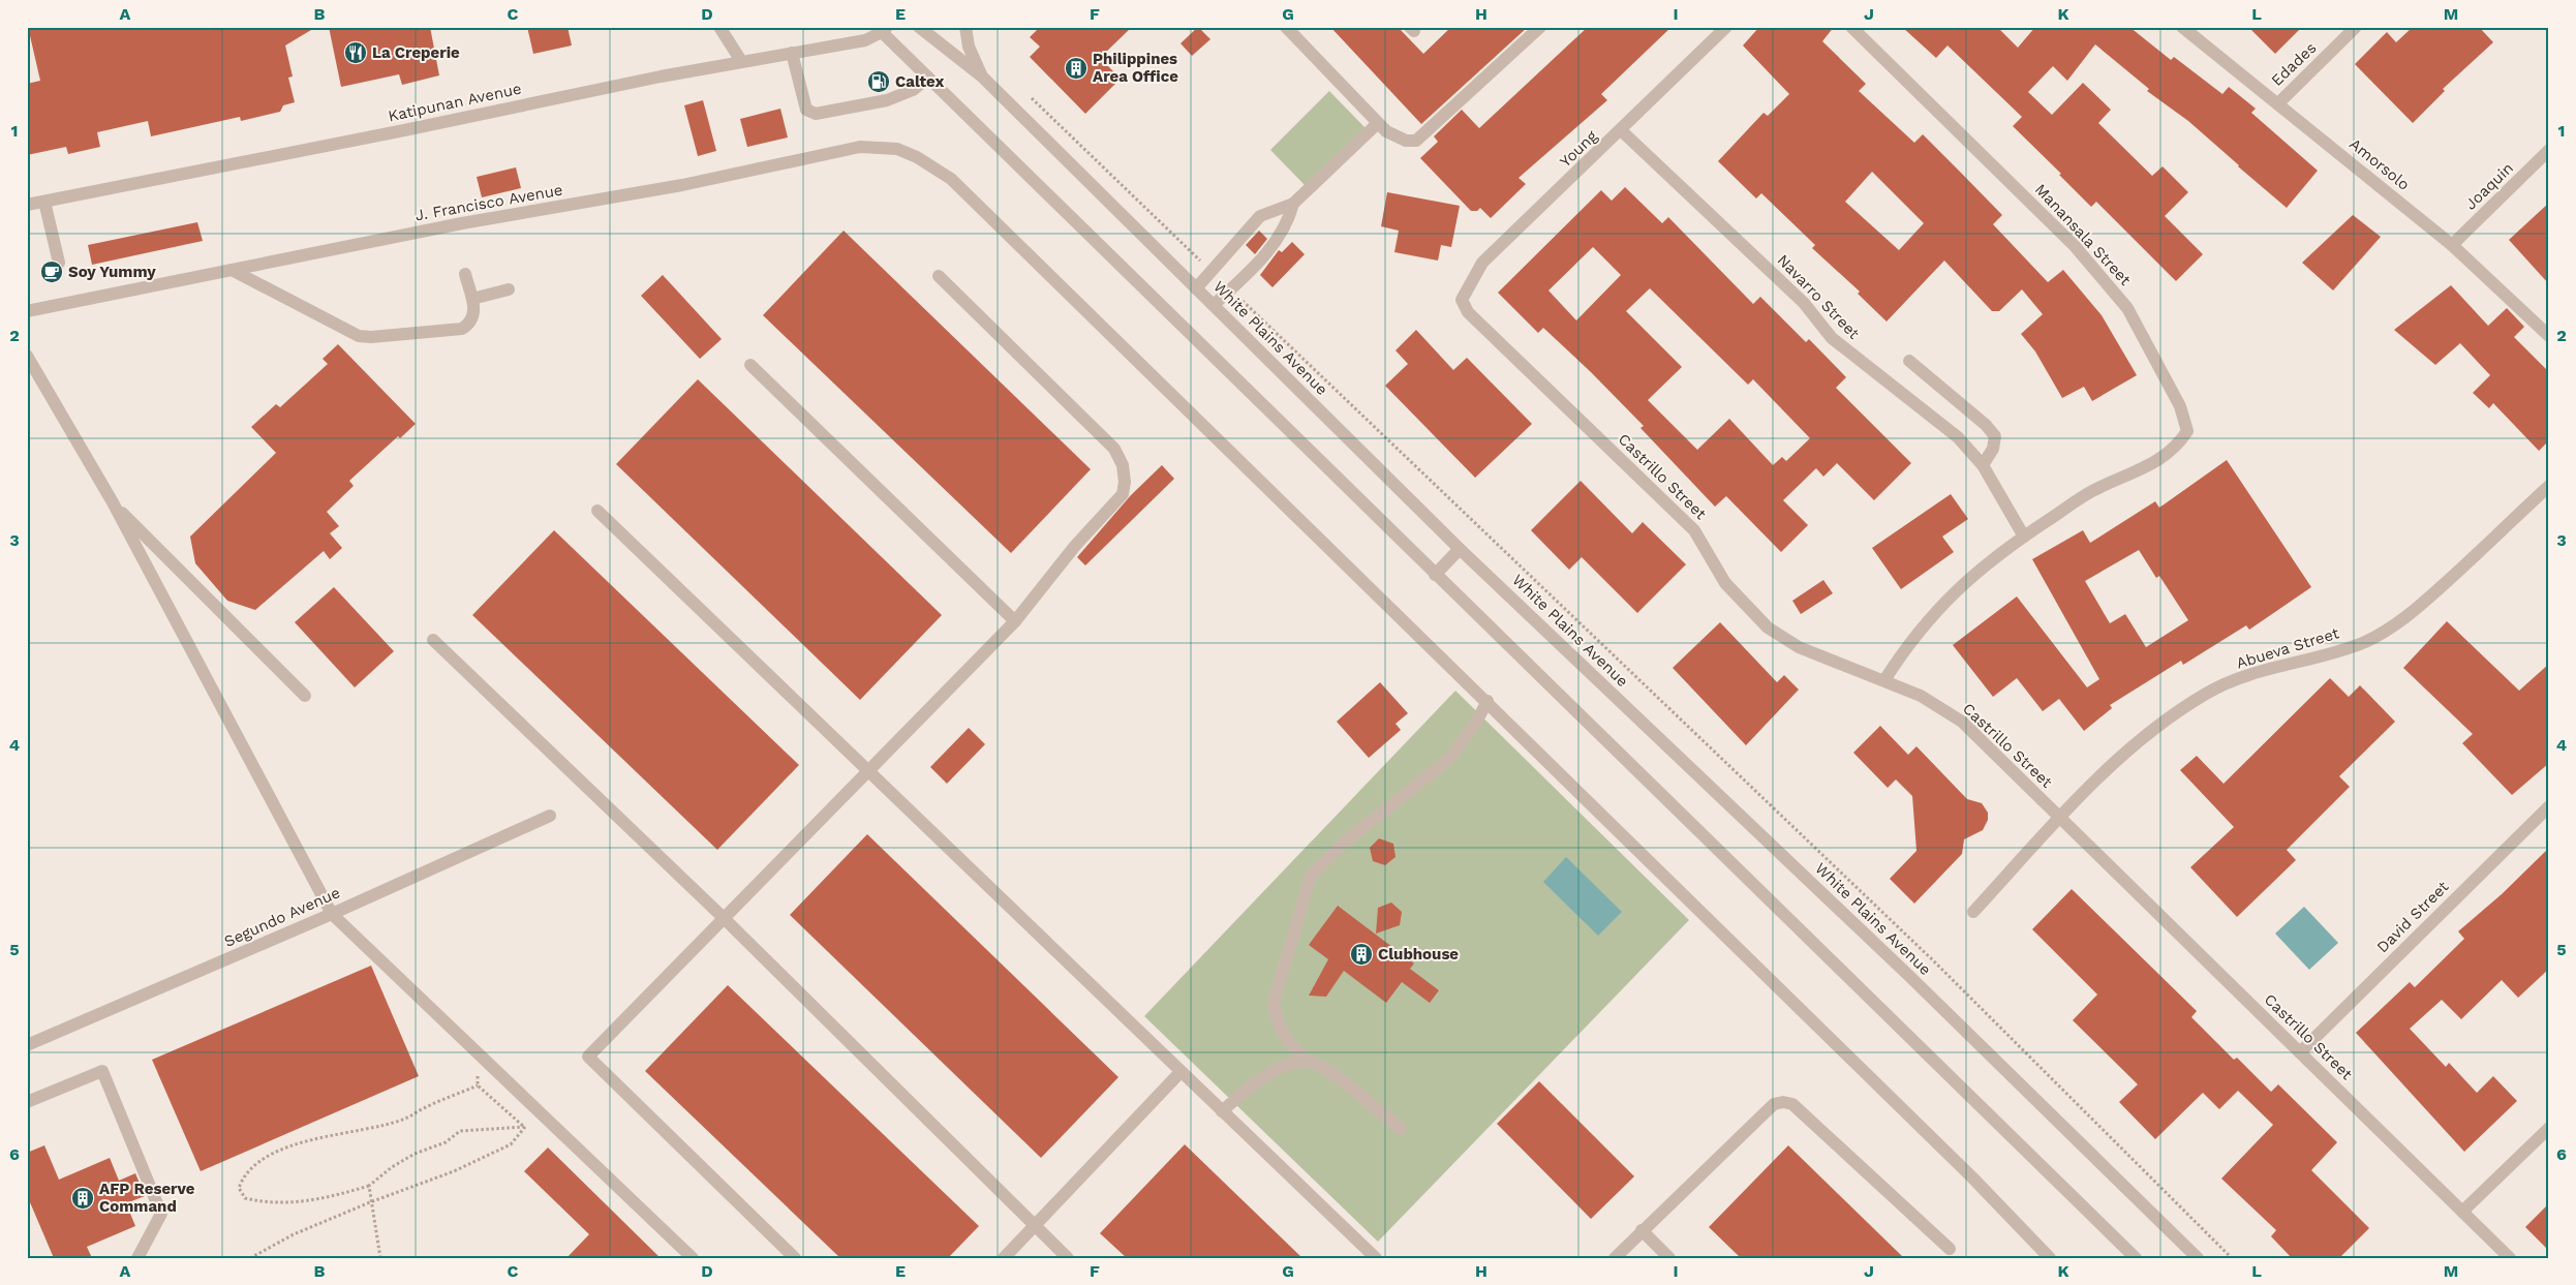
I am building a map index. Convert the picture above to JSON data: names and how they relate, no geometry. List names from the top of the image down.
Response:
{
  "streets": {
    "street": [
      "Edades",
      "Katipunan Avenue",
      "Young",
      "Amorsolo",
      "Joaquin",
      "J. Francisco Avenue",
      "Manansala Street",
      "Navarro Street",
      "White Plains Avenue",
      "Castrillo Street",
      "Abueva Street",
      "Segundo Avenue",
      "David Street"
    ]
  },
  "crossings": [
    ["Edades", "Amorsolo"],
    ["Young", "Navarro Street"],
    ["Young", "Castrillo Street"],
    ["Amorsolo", "Joaquin"],
    ["Manansala Street", "Navarro Street"],
    ["Manansala Street", "Castrillo Street"],
    ["Castrillo Street", "Abueva Street"],
    ["Castrillo Street", "David Street"]
  ],
  "places": {
    "restaurant": ["La Creperie"],
    "building": ["Philippines Area Office", "Clubhouse", "AFP Reserve Command"],
    "fuel station": ["Caltex"],
    "cafe": ["Soy Yummy"]
  },
  "grid": {
    "columns": [
      "A",
      "B",
      "C",
      "D",
      "E",
      "F",
      "G",
      "H",
      "I",
      "J",
      "K",
      "L",
      "M"
    ],
    "rows": [
      "1",
      "2",
      "3",
      "4",
      "5",
      "6"
    ]
  }
}
